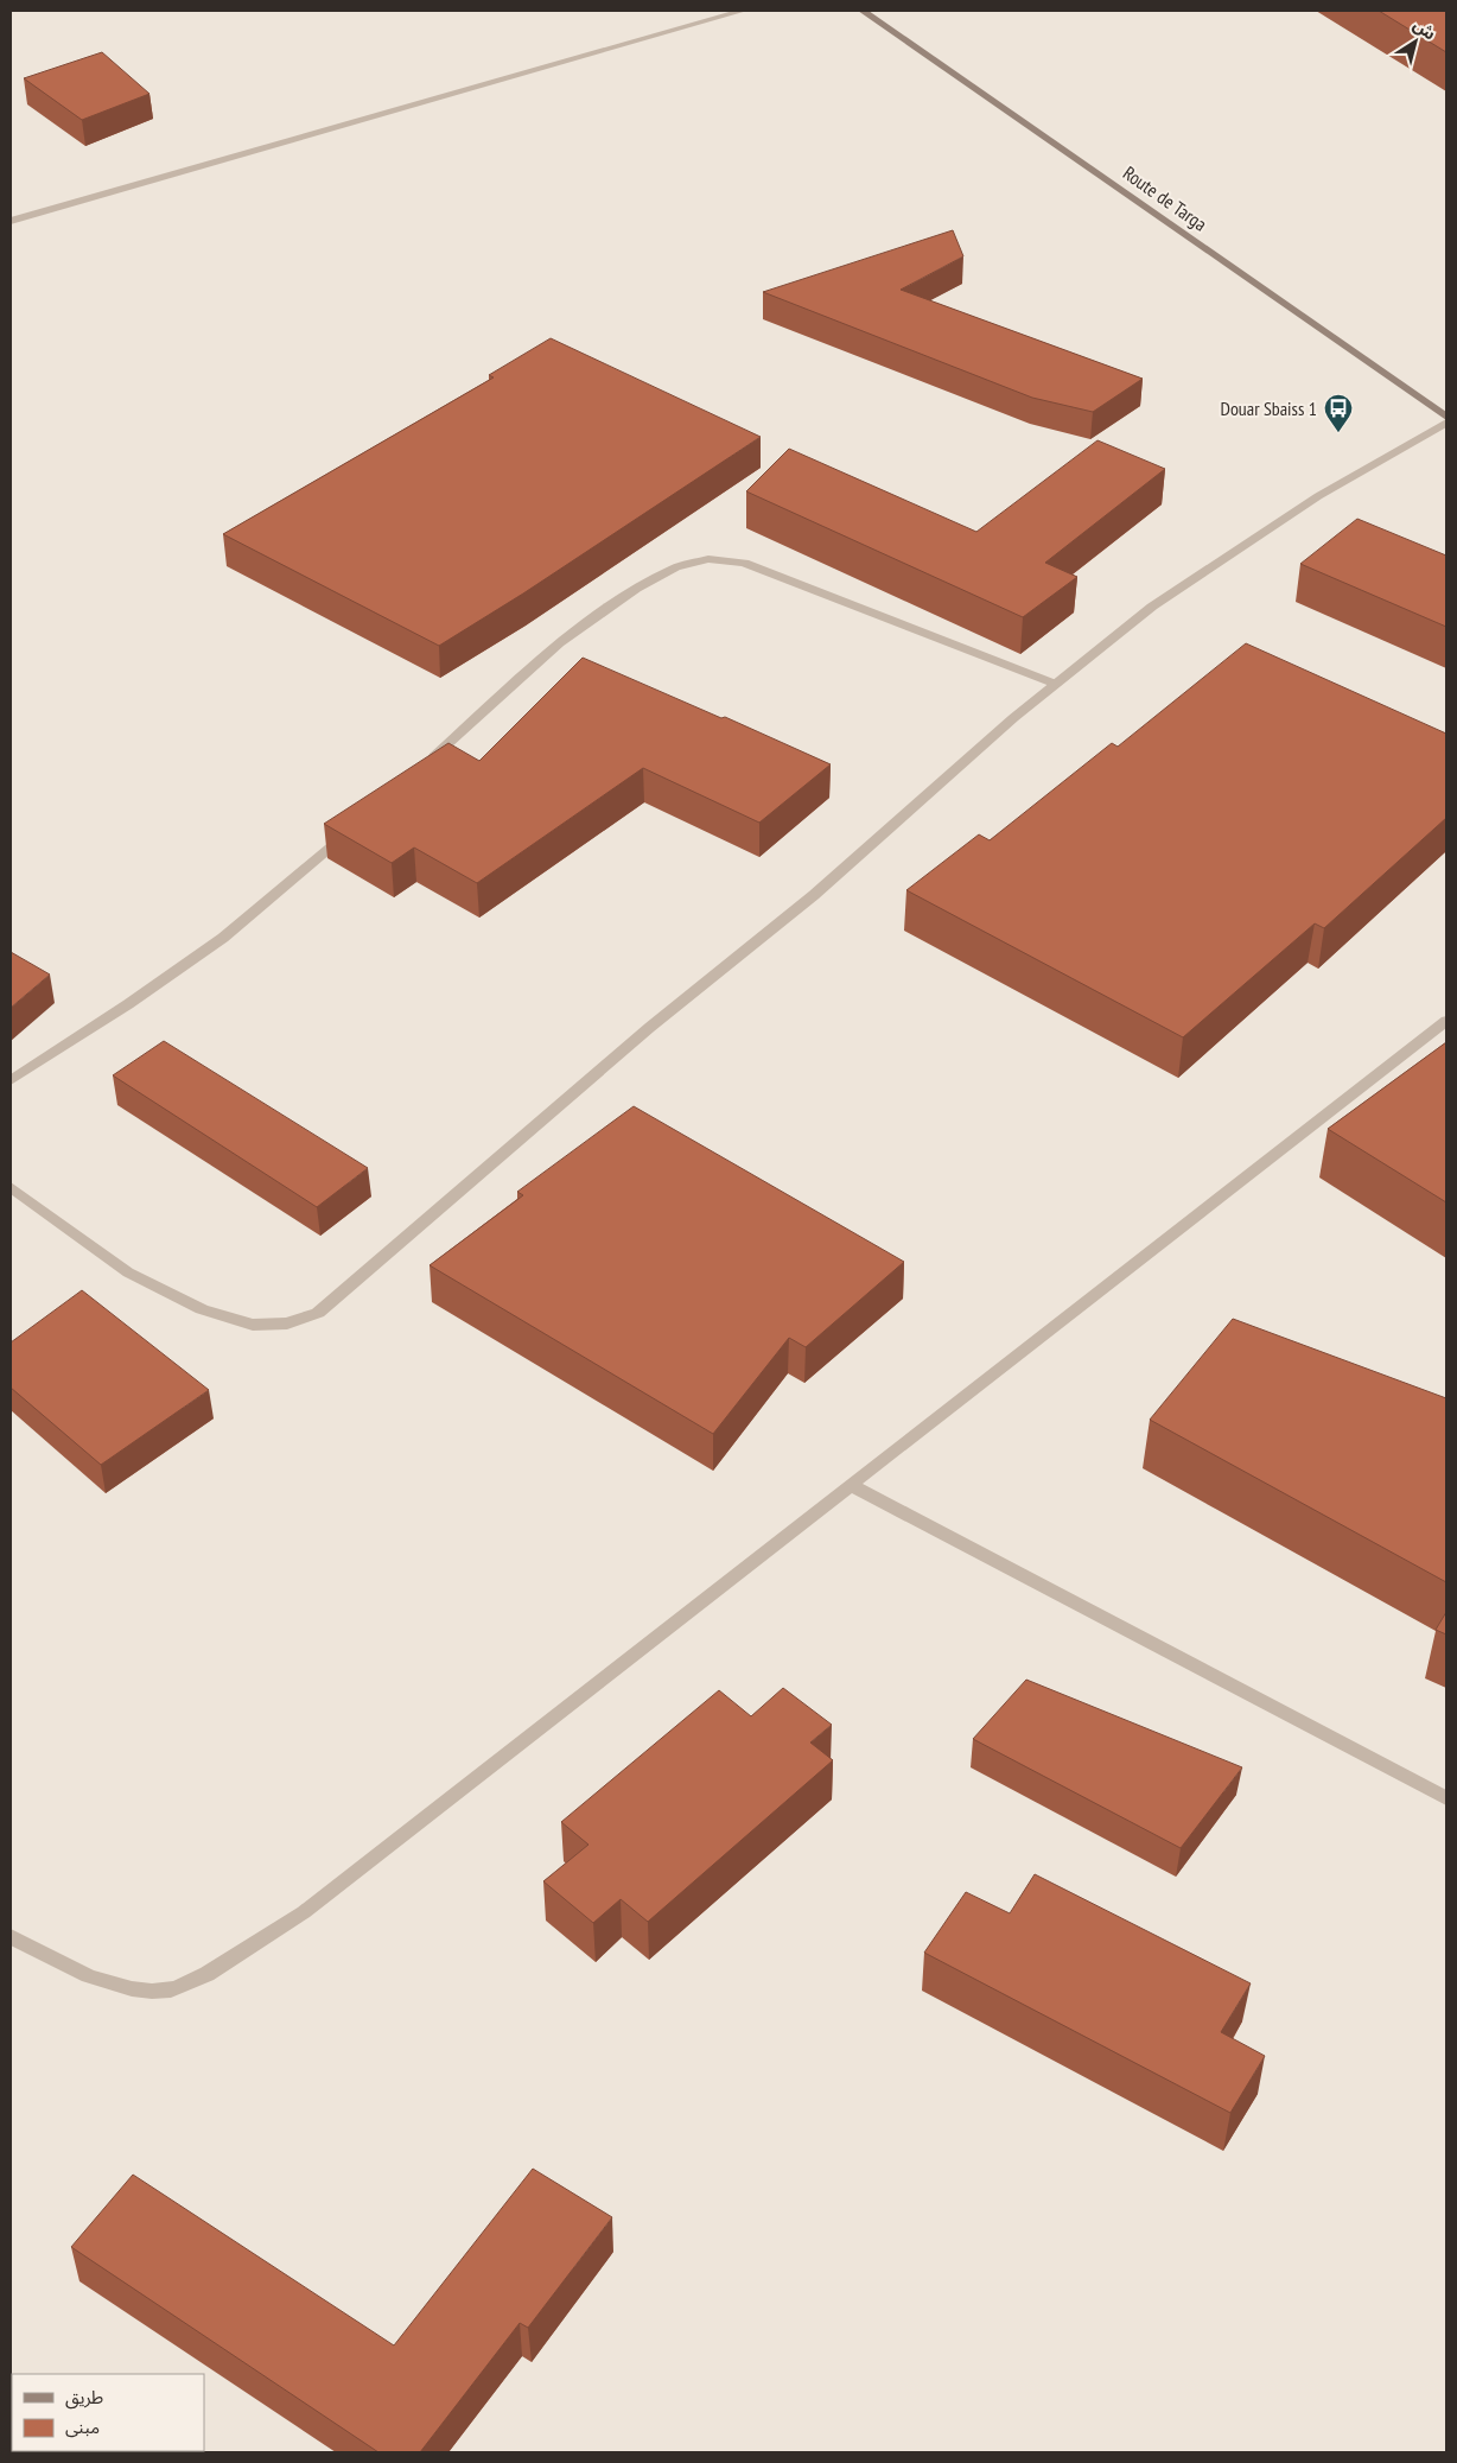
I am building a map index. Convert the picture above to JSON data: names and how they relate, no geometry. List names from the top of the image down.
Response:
{
  "streets": {
    "main road": ["Route de Targa"]
  },
  "places": {
    "bus stop": ["Douar Sbaiss 1"]
  },
  "legend": ["طريق", "مبنى"],
  "north": "top right"
}
